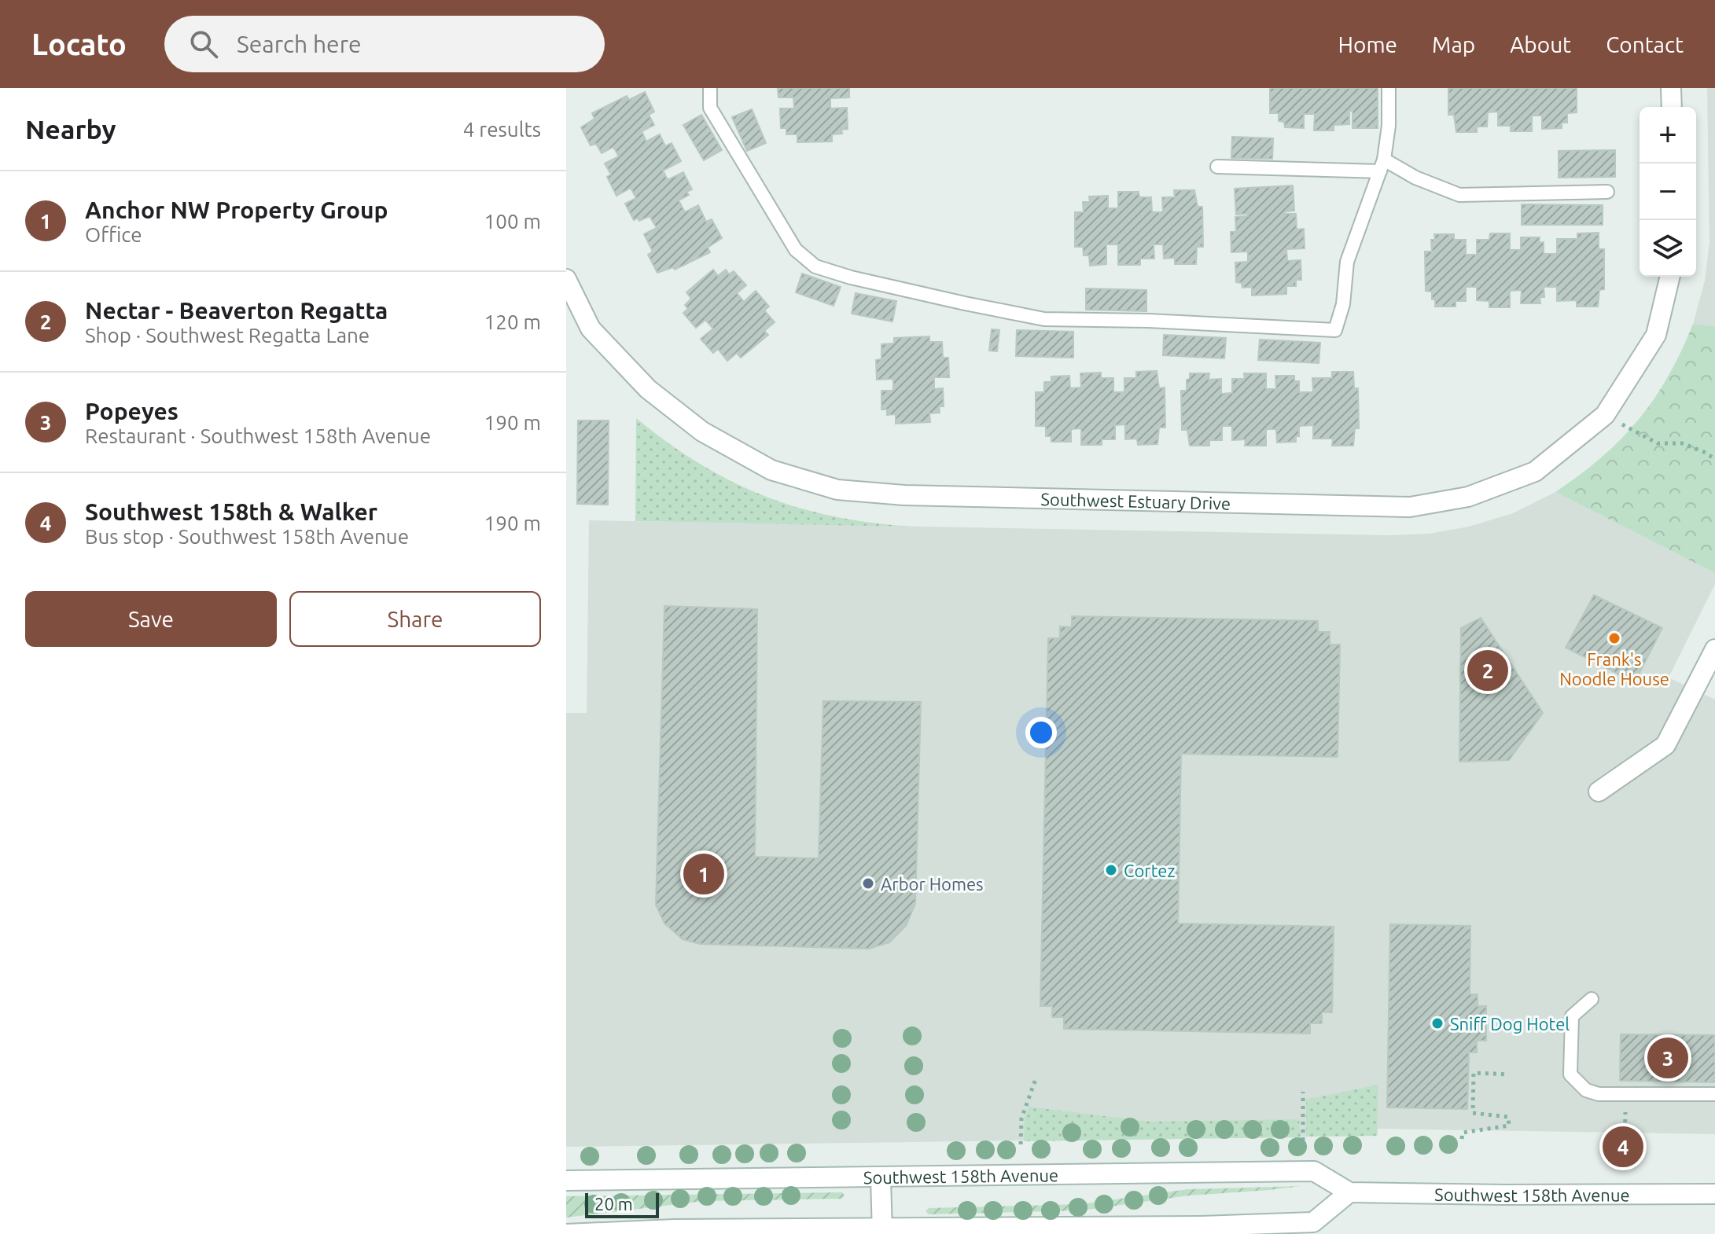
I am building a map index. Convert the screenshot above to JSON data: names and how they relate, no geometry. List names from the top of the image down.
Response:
{
  "streets": {
    "main road": ["Southwest Estuary Drive", "Southwest 158th Avenue"]
  },
  "places": [
    "Frank's Noodle House",
    "Cortez",
    "Arbor Homes",
    "Sniff Dog Hotel"
  ],
  "scale_bar": "20 m",
  "page": {
    "header": "Locato",
    "search": "Search here",
    "nav": [
      "Home",
      "Map",
      "About",
      "Contact"
    ],
    "heading": ["Nearby", "4 results"],
    "map_buttons": ["+", "−"],
    "list": [
      {
        "mark": "1",
        "name": "Anchor NW Property Group",
        "note": "Office",
        "value": "100 m"
      },
      {
        "mark": "2",
        "name": "Nectar - Beaverton Regatta",
        "note": "Shop · Southwest Regatta Lane",
        "value": "120 m"
      },
      {
        "mark": "3",
        "name": "Popeyes",
        "note": "Restaurant · Southwest 158th Avenue",
        "value": "190 m"
      },
      {
        "mark": "4",
        "name": "Southwest 158th & Walker",
        "note": "Bus stop · Southwest 158th Avenue",
        "value": "190 m"
      }
    ],
    "buttons": ["Save", "Share"],
    "pins": [
      "2",
      "1",
      "3",
      "4"
    ],
    "scale": "20 m"
  }
}
